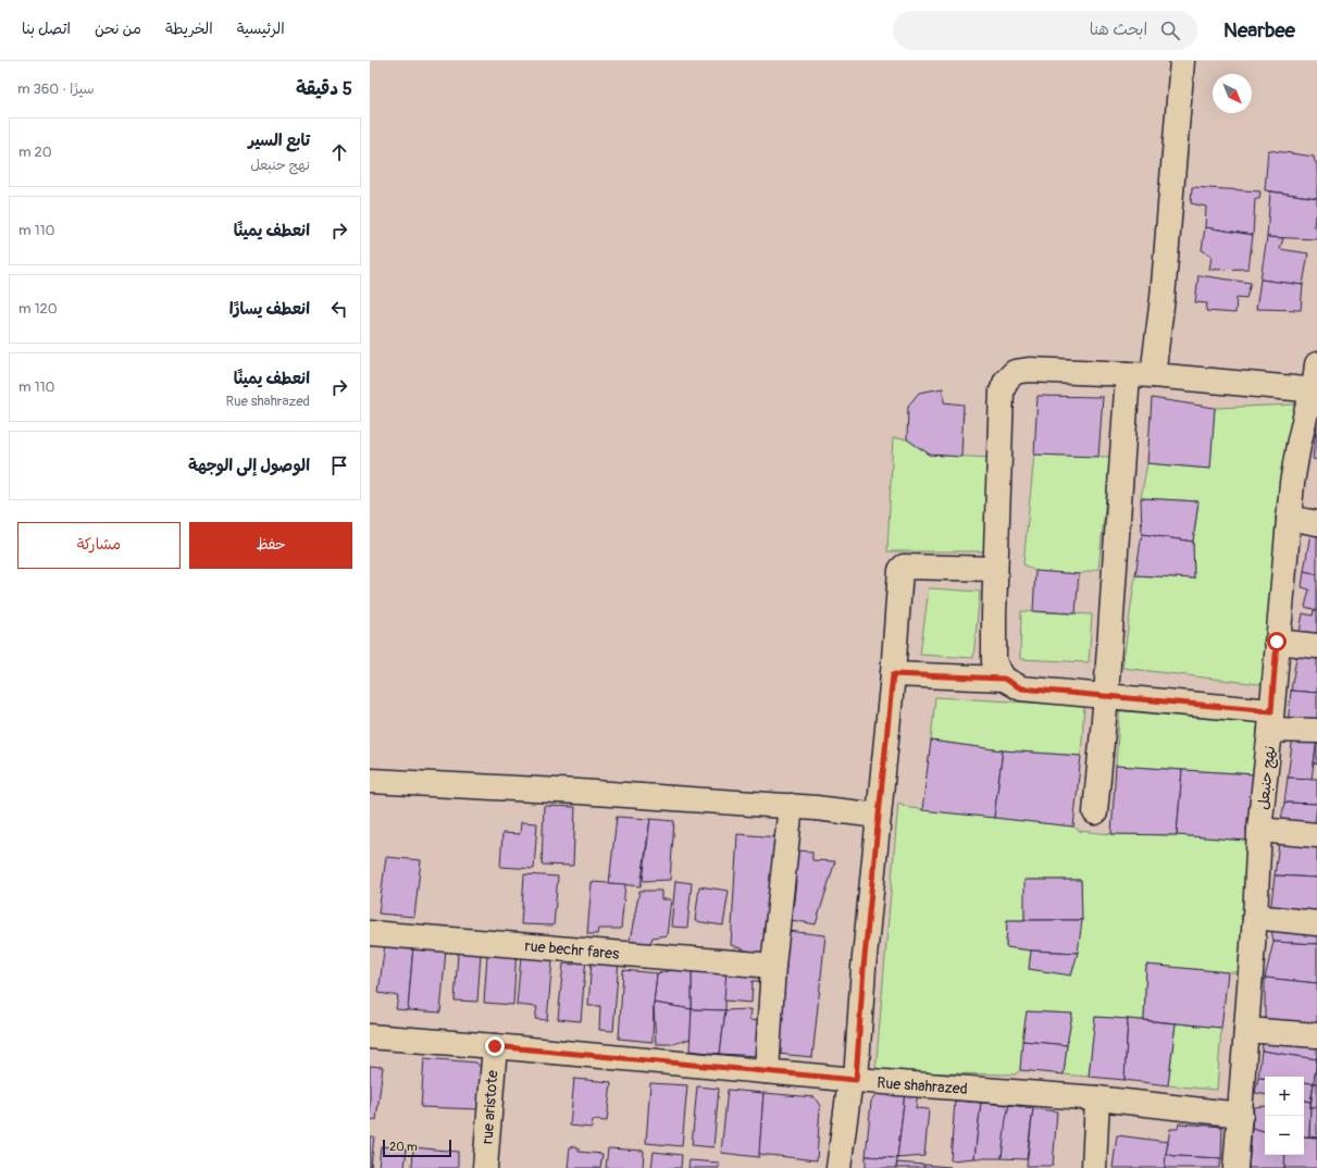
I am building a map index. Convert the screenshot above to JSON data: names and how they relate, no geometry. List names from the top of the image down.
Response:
{
  "streets": {
    "street": [
      "نهج حنبعل",
      "rue bechr fares",
      "Rue shahrazed",
      "rue aristote"
    ]
  },
  "crossings": [
    ["نهج حنبعل", "Rue shahrazed"],
    ["Rue shahrazed", "rue aristote"]
  ],
  "scale_bar": "20 m",
  "north": "bottom right",
  "page": {
    "header": "Nearbee",
    "search": "ابحث هنا",
    "nav": [
      "الرئيسية",
      "الخريطة",
      "من نحن",
      "اتصل بنا"
    ],
    "heading": ["5 دقيقة", "سيرًا · 360 m"],
    "list": [
      ["تابع السير", "نهج حنبعل", "20 m"],
      ["انعطف يمينًا", "110 m"],
      ["انعطف يسارًا", "120 m"],
      ["انعطف يمينًا", "Rue shahrazed", "110 m"],
      "الوصول إلى الوجهة"
    ],
    "buttons": ["حفظ", "مشاركة"],
    "map_buttons": ["+", "−"],
    "scale": "20 m"
  }
}
